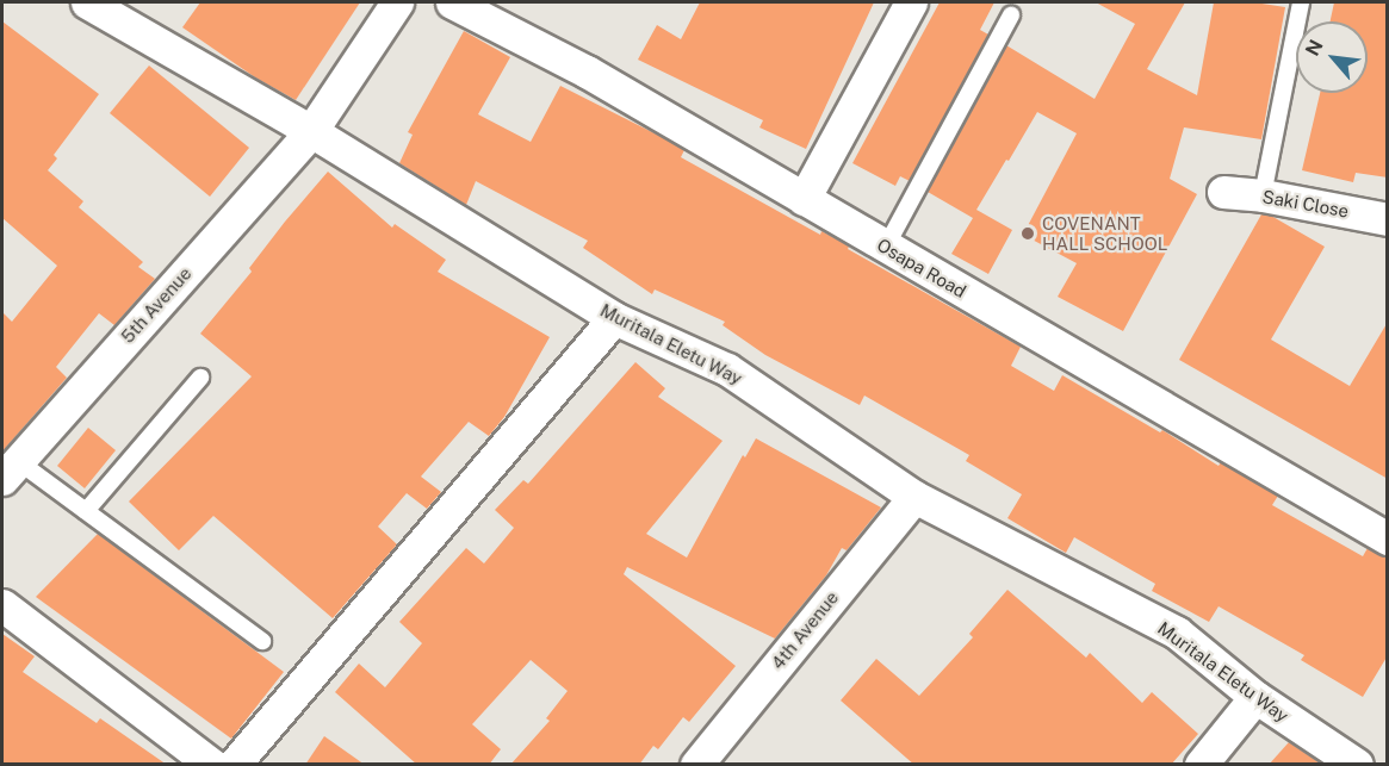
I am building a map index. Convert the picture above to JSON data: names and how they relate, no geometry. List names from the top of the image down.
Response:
{
  "streets": {
    "street": [
      "Saki Close",
      "Osapa Road",
      "5th Avenue",
      "Muritala Eletu Way",
      "4th Avenue"
    ]
  },
  "crossings": [
    ["5th Avenue", "Muritala Eletu Way"],
    ["Muritala Eletu Way", "4th Avenue"]
  ],
  "places": ["COVENANT HALL SCHOOL"],
  "north": "top left"
}
